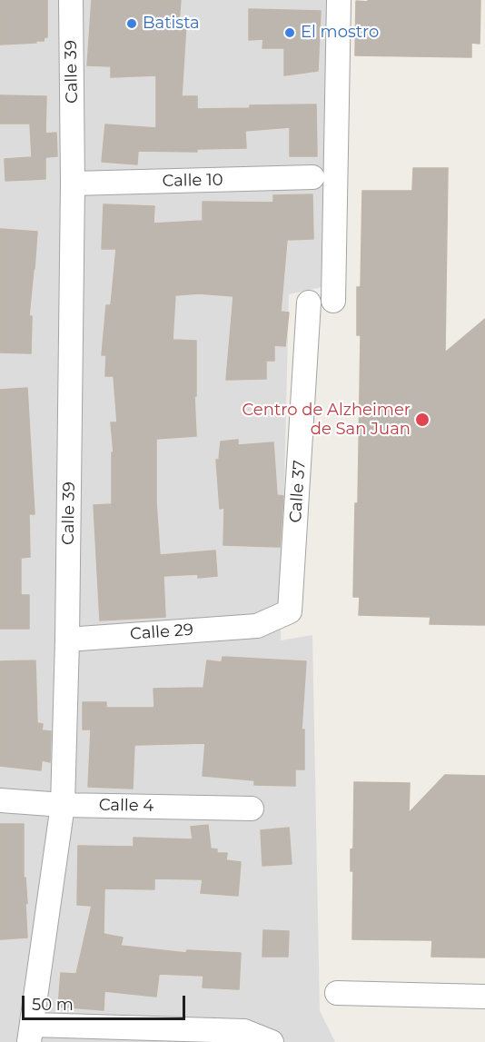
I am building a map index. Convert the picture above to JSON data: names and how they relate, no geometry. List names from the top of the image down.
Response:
{
  "streets": {
    "street": [
      "Calle 39",
      "Calle 10",
      "Calle 37",
      "Calle 29",
      "Calle 4"
    ]
  },
  "crossings": [
    ["Calle 39", "Calle 10"],
    ["Calle 39", "Calle 29"],
    ["Calle 39", "Calle 4"],
    ["Calle 37", "Calle 29"]
  ],
  "places": ["Batista", "El mostro", "Centro de Alzheimer de San Juan"],
  "scale_bar": "50 m"
}
